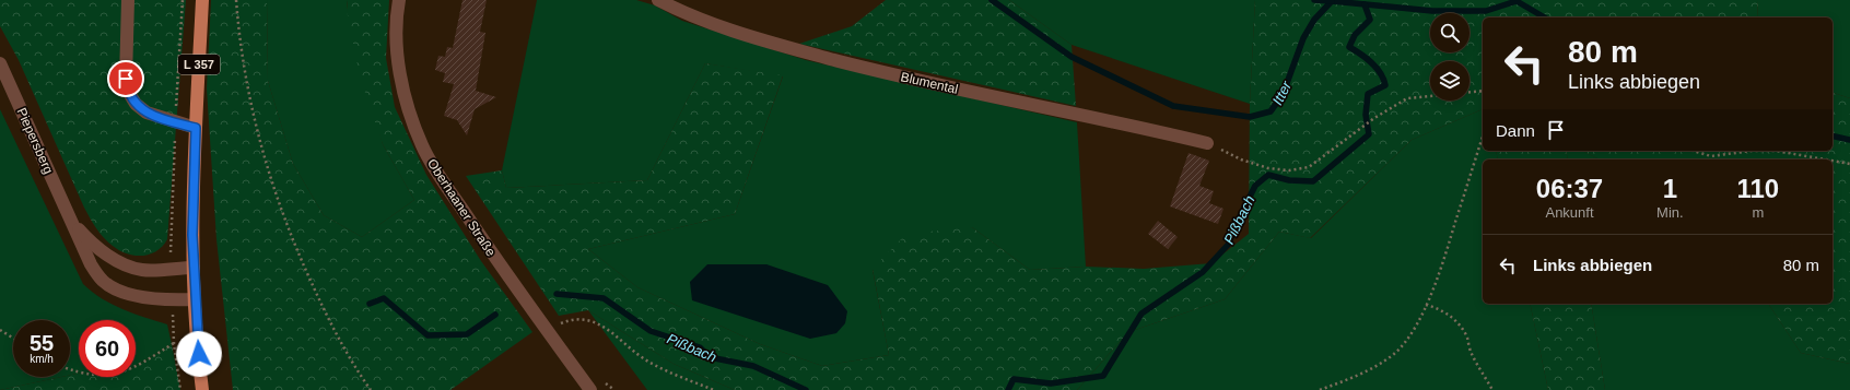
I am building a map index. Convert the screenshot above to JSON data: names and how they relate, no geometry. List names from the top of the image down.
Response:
{
  "streets": {
    "main road": ["L 357"],
    "street": ["Blumental", "Piepersberg", "Oberhaaner Straße"]
  },
  "crossings": [
    ["L 357", "Piepersberg"]
  ],
  "water": ["Itter", "Pißbach"],
  "page": {
    "turn": ["80 m", "Links abbiegen"],
    "then": "Dann",
    "eta": [
      "06:37",
      "Ankunft",
      "1",
      "Min.",
      "110",
      "m"
    ],
    "list": [
      {
        "name": "Links abbiegen",
        "value": "80 m"
      }
    ],
    "speed": "55 km/h",
    "limit": "60"
  }
}
